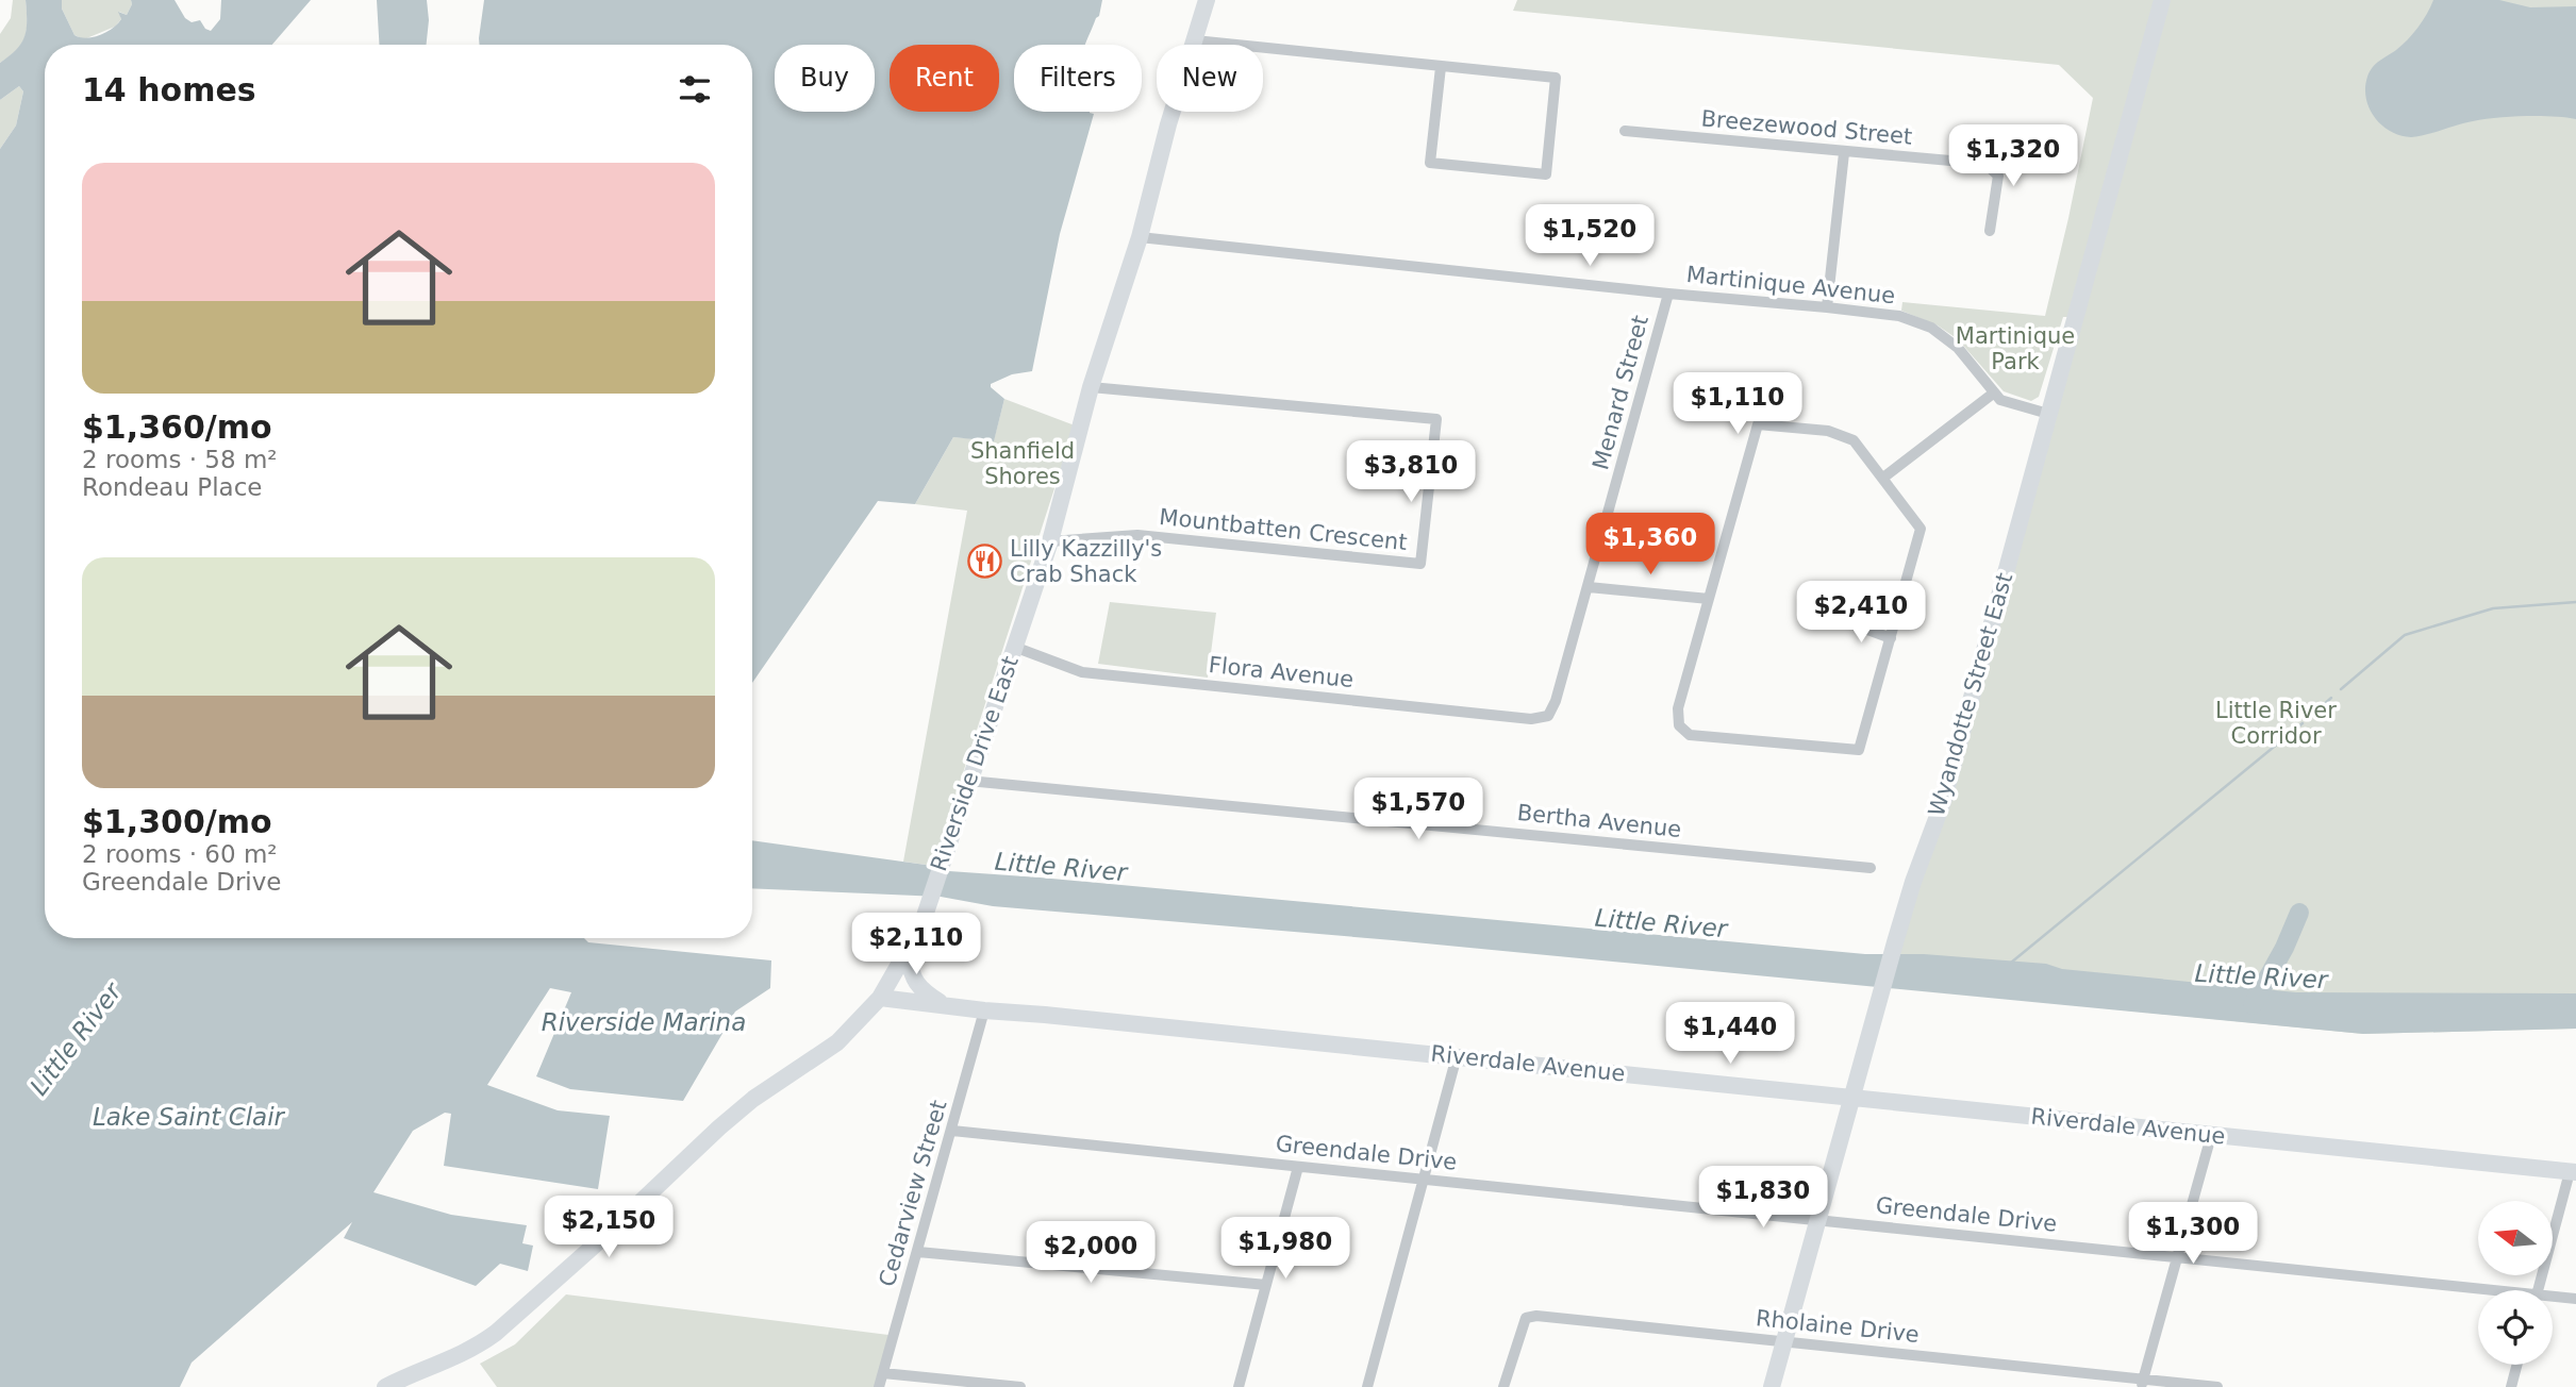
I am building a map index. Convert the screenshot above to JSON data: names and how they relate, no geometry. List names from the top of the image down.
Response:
{
  "streets": {
    "street": [
      "Breezewood Street",
      "Martinique Avenue",
      "Menard Street",
      "Mountbatten Crescent",
      "Flora Avenue",
      "Wyandotte Street East",
      "Riverside Drive East",
      "Bertha Avenue",
      "Riverdale Avenue",
      "Greendale Drive",
      "Cedarview Street",
      "Rholaine Drive"
    ]
  },
  "crossings": [
    ["Martinique Avenue", "Menard Street"],
    ["Martinique Avenue", "Riverside Drive East"],
    ["Menard Street", "Flora Avenue"],
    ["Mountbatten Crescent", "Riverside Drive East"],
    ["Flora Avenue", "Riverside Drive East"],
    ["Wyandotte Street East", "Riverdale Avenue"],
    ["Wyandotte Street East", "Greendale Drive"],
    ["Wyandotte Street East", "Rholaine Drive"],
    ["Riverside Drive East", "Bertha Avenue"],
    ["Riverside Drive East", "Riverdale Avenue"],
    ["Riverdale Avenue", "Cedarview Street"],
    ["Greendale Drive", "Cedarview Street"]
  ],
  "water": ["Little River", "Riverside Marina", "Lake Saint Clair"],
  "parks": ["Martinique Park", "Shanfield Shores", "Little River Corridor"],
  "places": {
    "restaurant": ["Lilly Kazzilly's Crab Shack"]
  },
  "north": "left",
  "page": {
    "chip": [
      "Buy",
      "Rent",
      "Filters",
      "New"
    ],
    "heading": "14 homes",
    "price": [
      "$1,320",
      "$1,520",
      "$1,110",
      "$3,810",
      "$1,360",
      "$2,410",
      "$1,570",
      "$2,110",
      "$1,440",
      "$1,830",
      "$2,150",
      "$1,300",
      "$1,980",
      "$2,000"
    ],
    "list": [
      {
        "name": "$1,360/mo",
        "note": "2 rooms · 58 m² · Rondeau Place"
      },
      {
        "name": "$1,300/mo",
        "note": "2 rooms · 60 m² · Greendale Drive"
      }
    ]
  }
}
